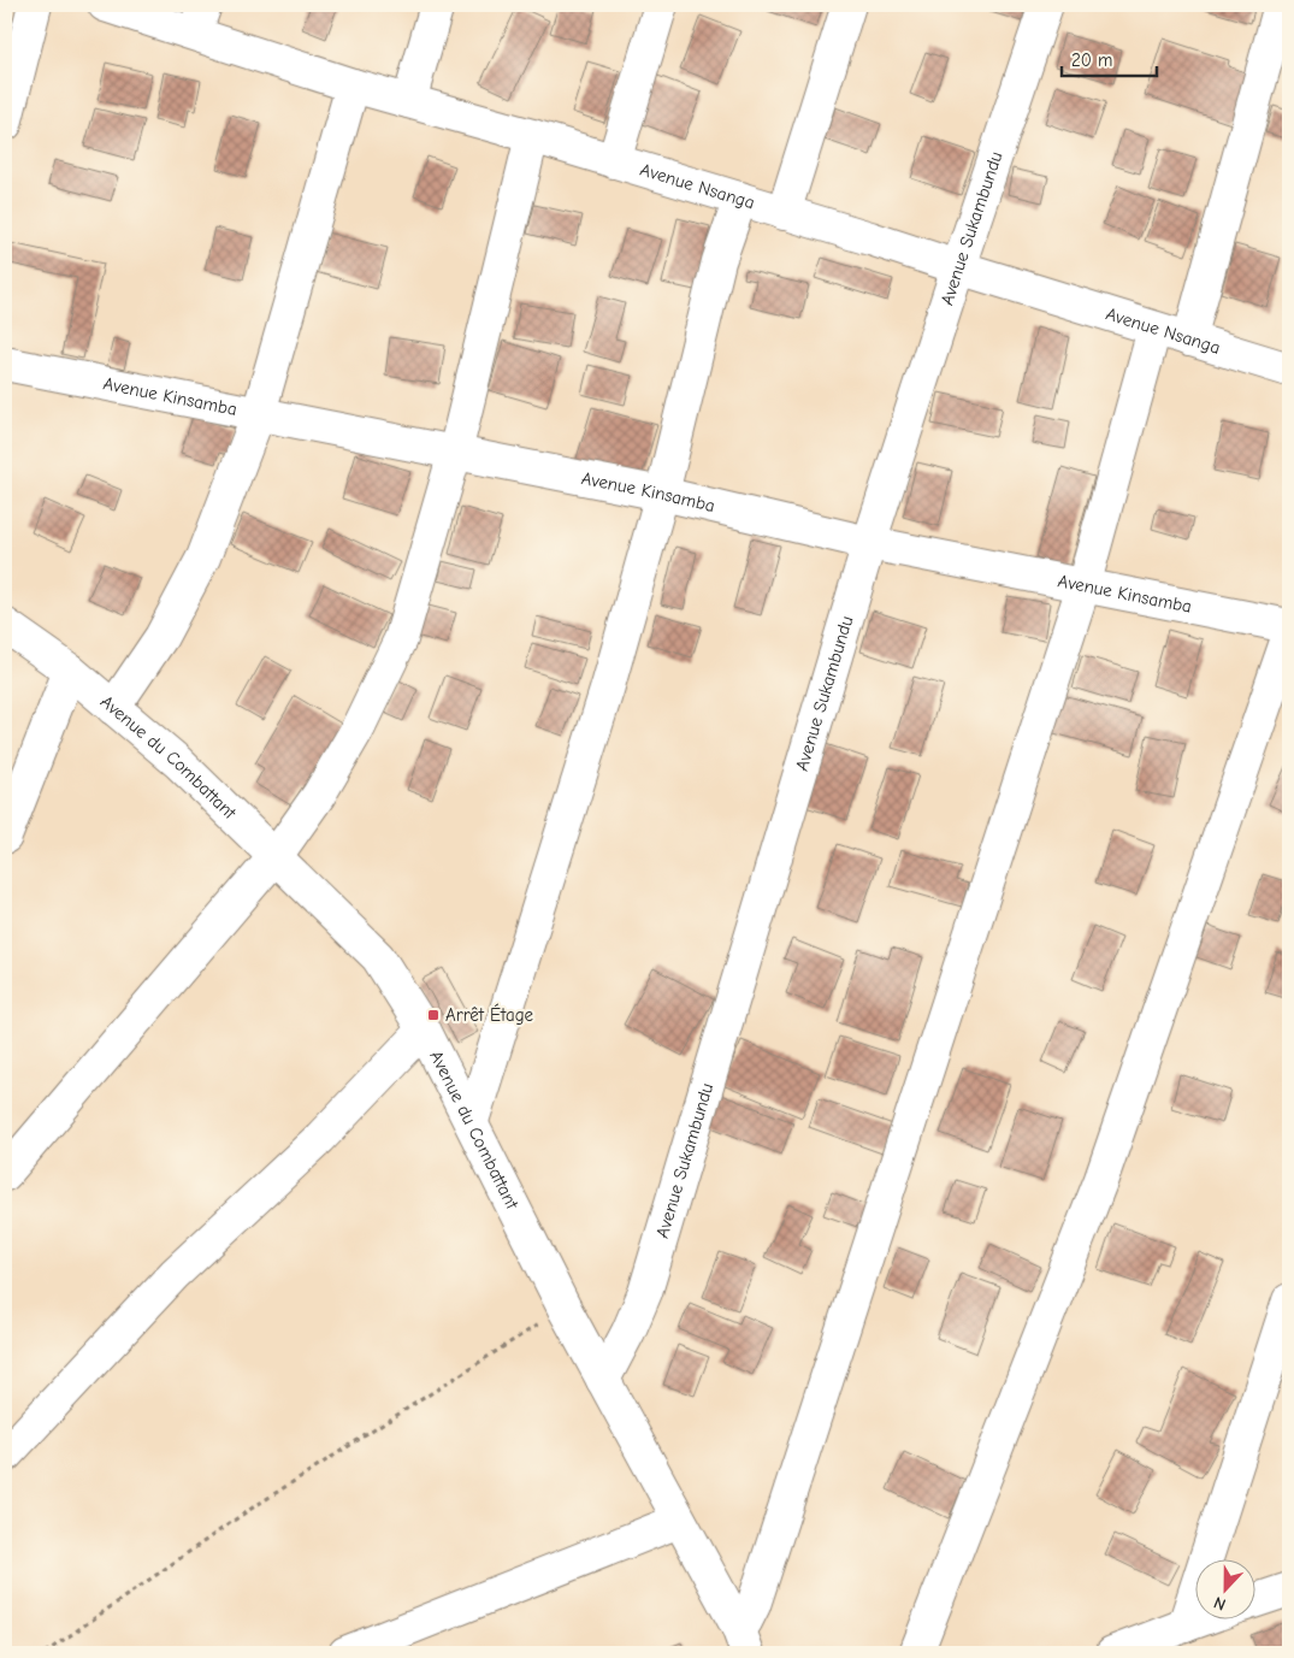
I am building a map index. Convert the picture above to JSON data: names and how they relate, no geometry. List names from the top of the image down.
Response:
{
  "streets": {
    "street": [
      "Avenue Nsanga",
      "Avenue Sukambundu",
      "Avenue Kinsamba",
      "Avenue du Combattant"
    ]
  },
  "crossings": [
    ["Avenue Nsanga", "Avenue Sukambundu"],
    ["Avenue Sukambundu", "Avenue Kinsamba"],
    ["Avenue Sukambundu", "Avenue du Combattant"]
  ],
  "places": {
    "transit": ["Arrêt Étage"]
  },
  "scale_bar": "20 m",
  "north": "bottom"
}
